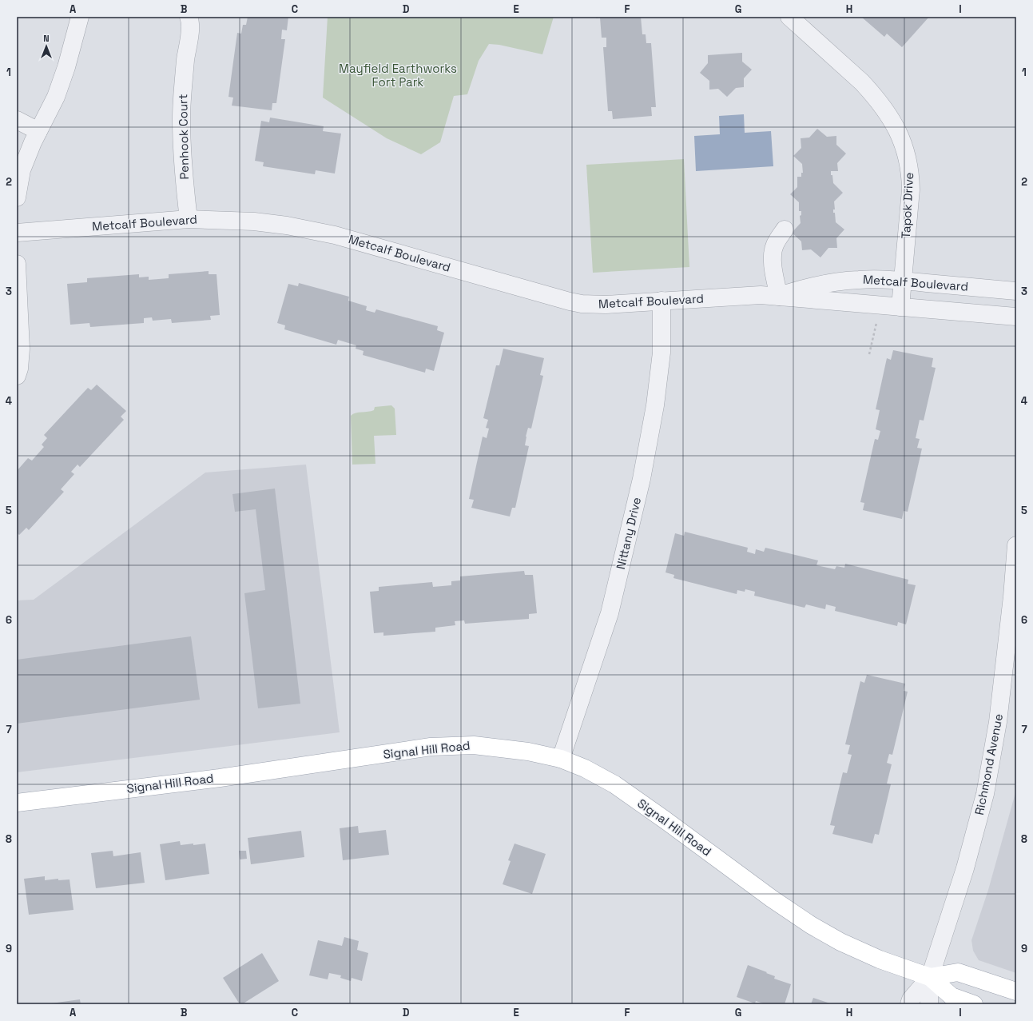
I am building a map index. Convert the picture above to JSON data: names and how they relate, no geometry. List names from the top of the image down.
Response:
{
  "streets": {
    "main road": ["Signal Hill Road"],
    "street": [
      "Penhook Court",
      "Tapok Drive",
      "Metcalf Boulevard",
      "Nittany Drive",
      "Richmond Avenue"
    ]
  },
  "crossings": [
    ["Penhook Court", "Metcalf Boulevard"],
    ["Tapok Drive", "Metcalf Boulevard"],
    ["Metcalf Boulevard", "Nittany Drive"],
    ["Nittany Drive", "Signal Hill Road"],
    ["Signal Hill Road", "Richmond Avenue"]
  ],
  "parks": ["Mayfield Earthworks Fort Park"],
  "north": "top",
  "grid": {
    "columns": [
      "A",
      "B",
      "C",
      "D",
      "E",
      "F",
      "G",
      "H",
      "I"
    ],
    "rows": [
      "1",
      "2",
      "3",
      "4",
      "5",
      "6",
      "7",
      "8",
      "9"
    ]
  }
}
